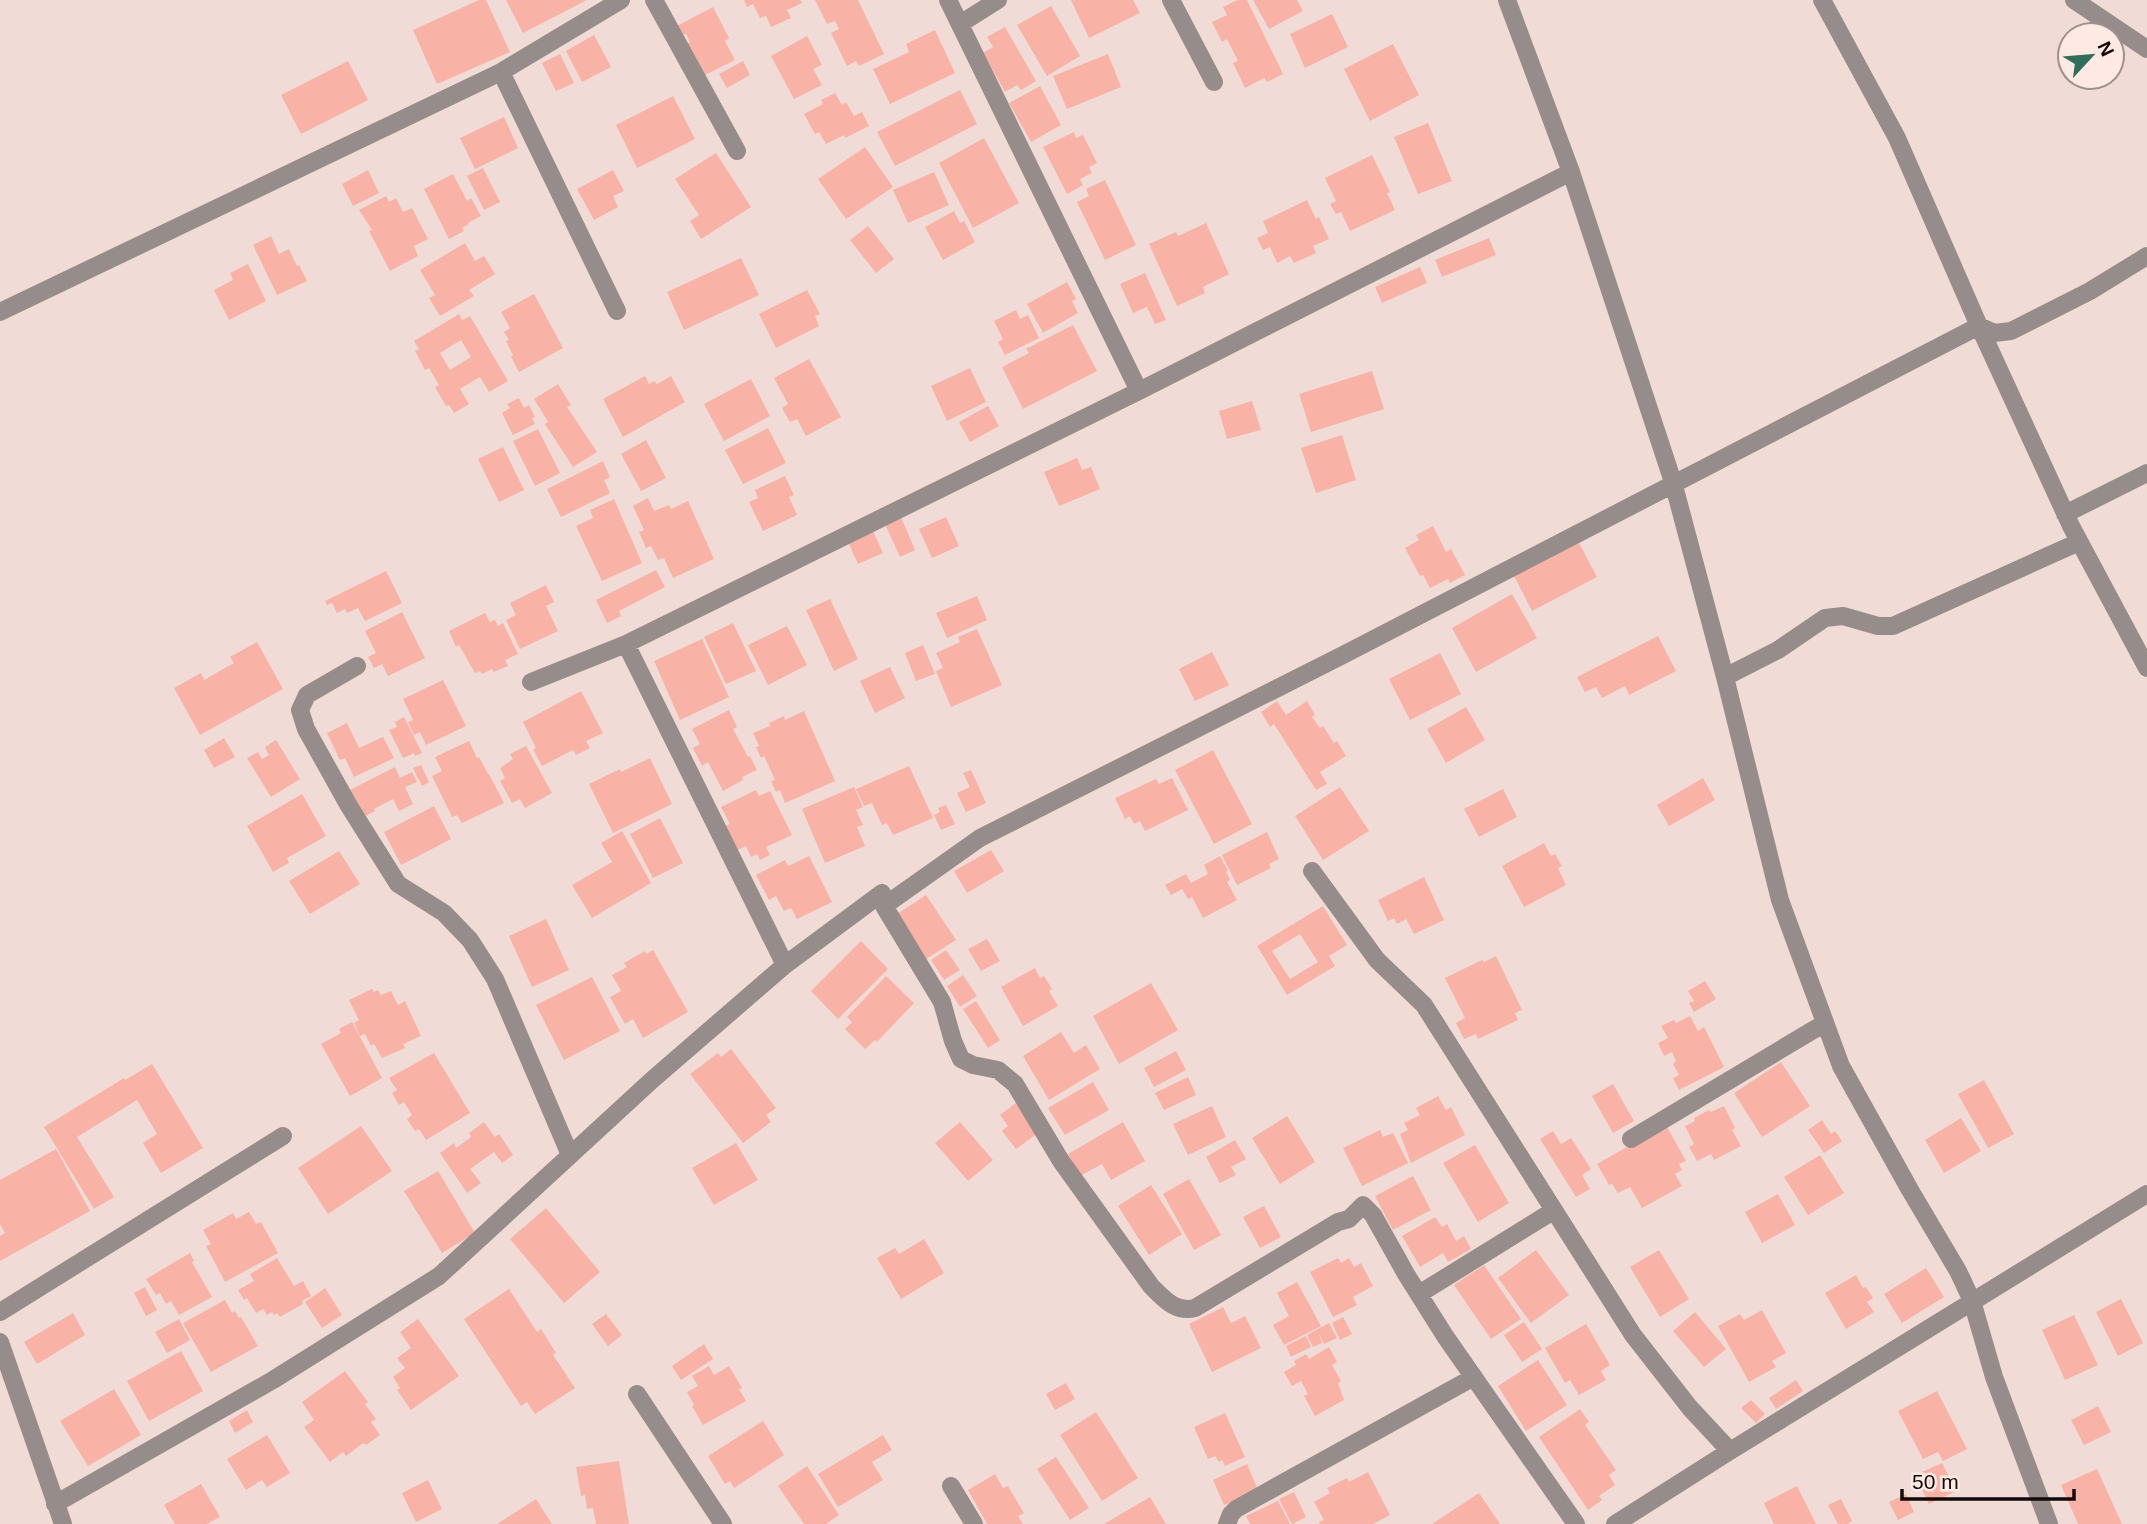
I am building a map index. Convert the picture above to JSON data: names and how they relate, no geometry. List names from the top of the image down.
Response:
{
  "scale_bar": "50 m",
  "north": "top right"
}
